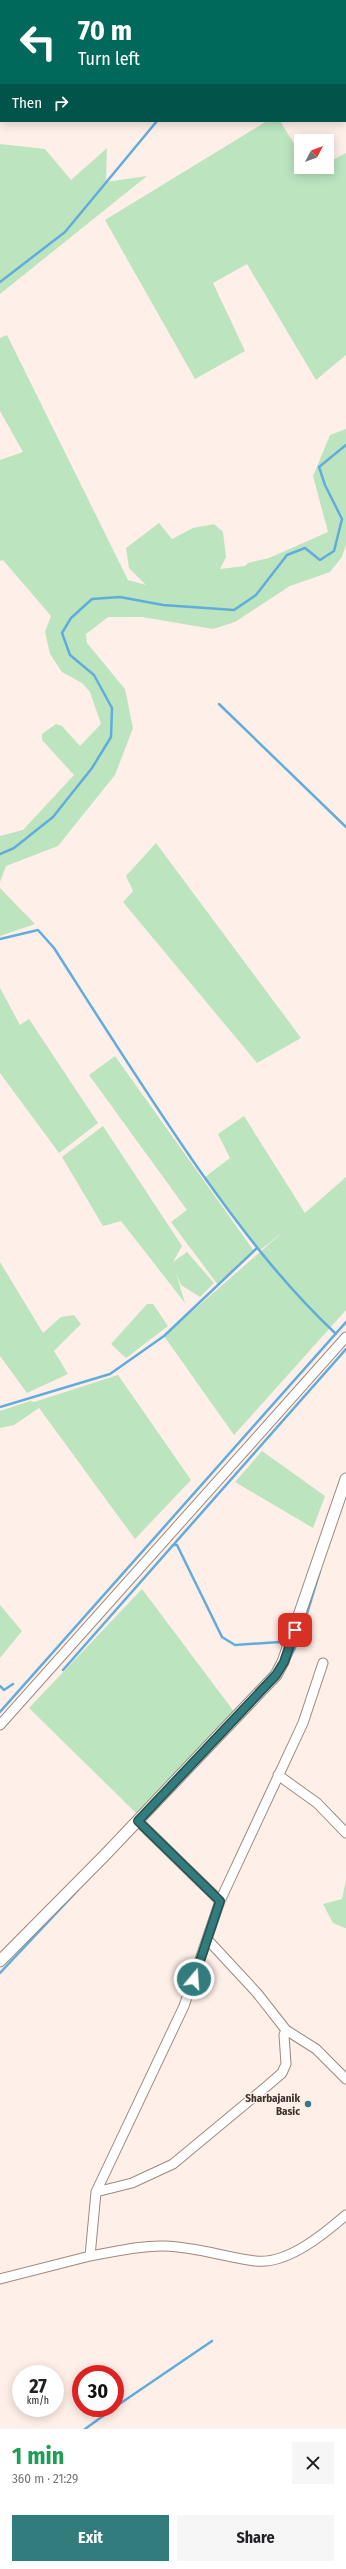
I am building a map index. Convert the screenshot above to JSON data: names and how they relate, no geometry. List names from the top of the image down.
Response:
{
  "places": ["Sharbajanik Basic"],
  "north": "top right",
  "page": {
    "turn": ["70 m", "Turn left"],
    "then": "Then",
    "speed": "27 km/h",
    "limit": "30",
    "heading": ["1 min", "360 m · 21:29"],
    "buttons": ["Exit", "Share"]
  }
}
